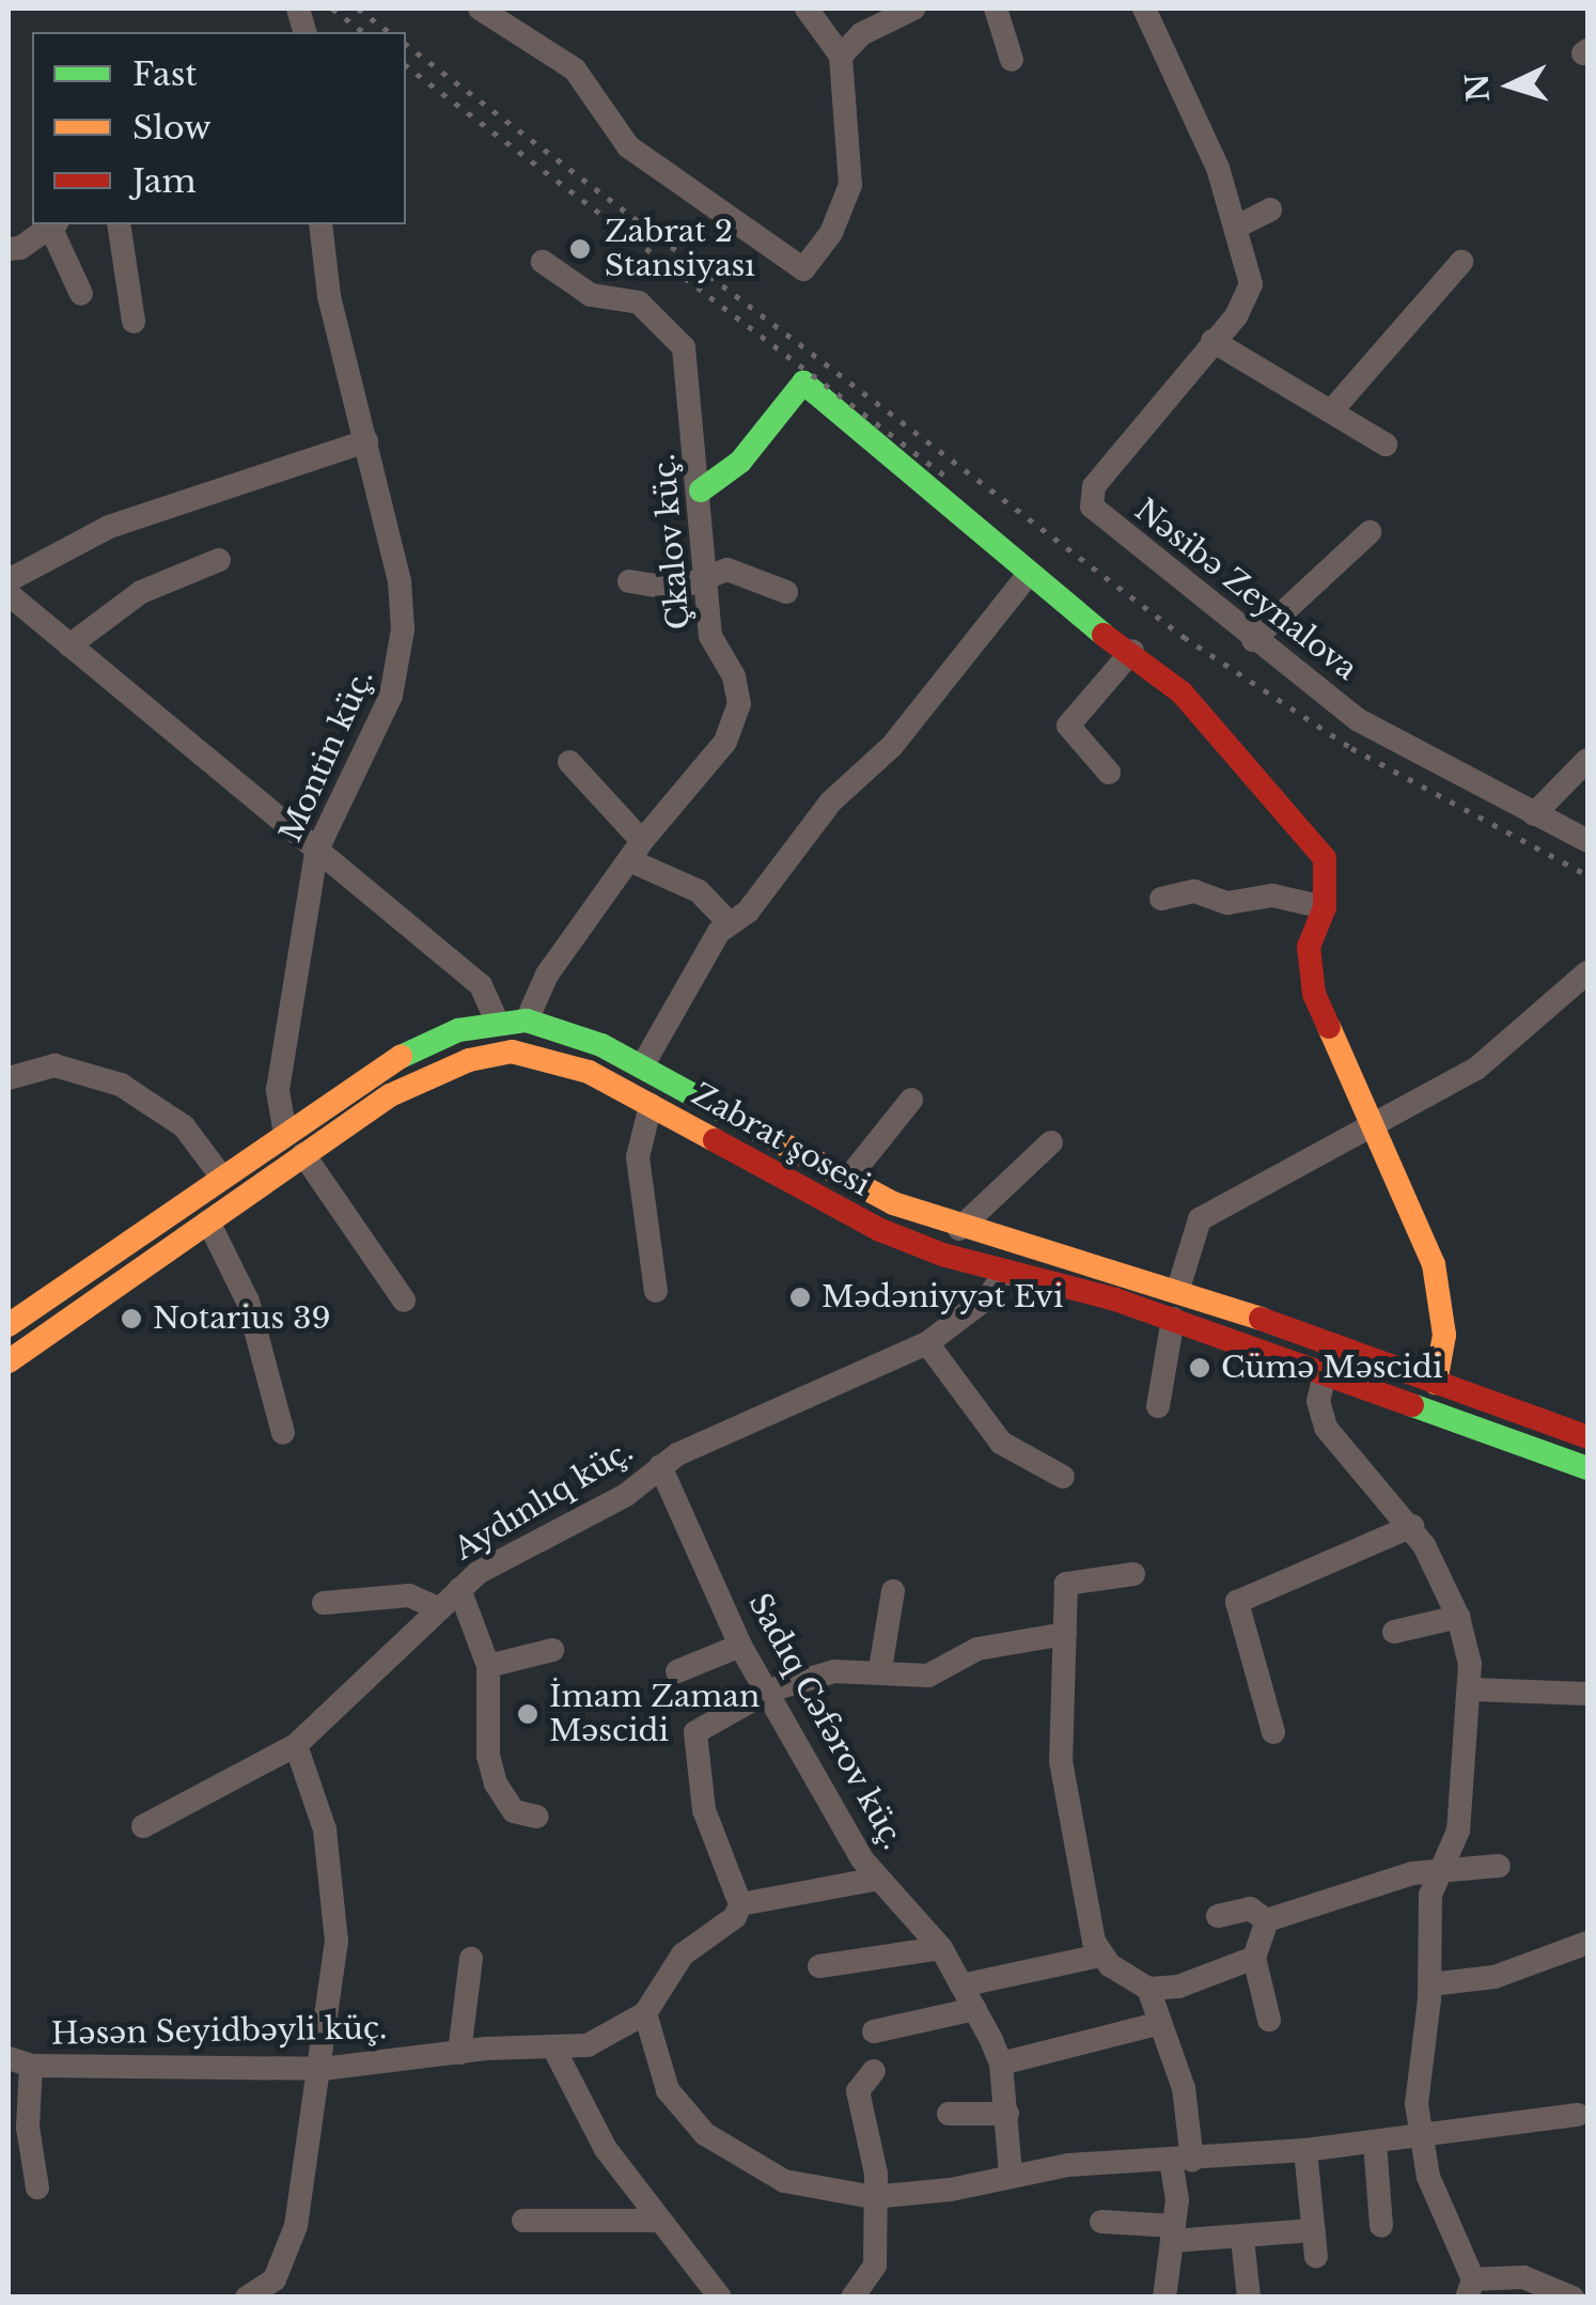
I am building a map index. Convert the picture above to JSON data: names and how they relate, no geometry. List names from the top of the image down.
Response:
{
  "streets": {
    "main road": ["Zabrat şosesi"],
    "street": [
      "Çkalov küç.",
      "Nəsibə Zeynalova",
      "Montin küç.",
      "Aydınlıq küç.",
      "Sadıq Cəfərov küç.",
      "Həsən Seyidbəyli küç."
    ]
  },
  "crossings": [
    ["Çkalov küç.", "Zabrat şosesi"],
    ["Montin küç.", "Zabrat şosesi"],
    ["Zabrat şosesi", "Aydınlıq küç."],
    ["Aydınlıq küç.", "Sadıq Cəfərov küç."],
    ["Sadıq Cəfərov küç.", "Həsən Seyidbəyli küç."]
  ],
  "places": [
    "Zabrat 2 Stansiyası",
    "Mədəniyyət Evi",
    "Notarius 39",
    "Cümə Məscidi",
    "İmam Zaman Məscidi"
  ],
  "legend": ["Fast", "Slow", "Jam"],
  "north": "left"
}
